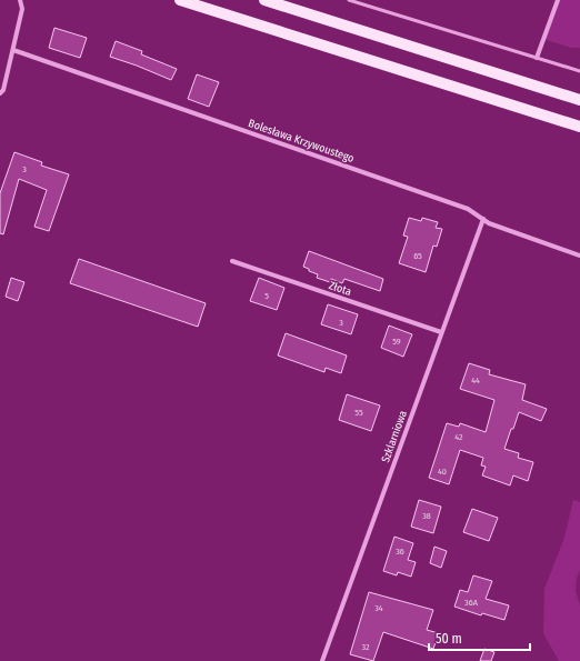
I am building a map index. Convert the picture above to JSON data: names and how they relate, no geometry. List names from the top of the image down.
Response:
{
  "streets": {
    "street": ["Bolesława Krzywoustego", "Złota", "Szklarniowa"]
  },
  "crossings": [
    ["Bolesława Krzywoustego", "Szklarniowa"],
    ["Złota", "Szklarniowa"]
  ],
  "house_numbers": [
    "3",
    "65",
    "5",
    "3",
    "59",
    "44",
    "55",
    "42",
    "40",
    "38",
    "36",
    "36A",
    "34",
    "32"
  ],
  "scale_bar": "50 m"
}
